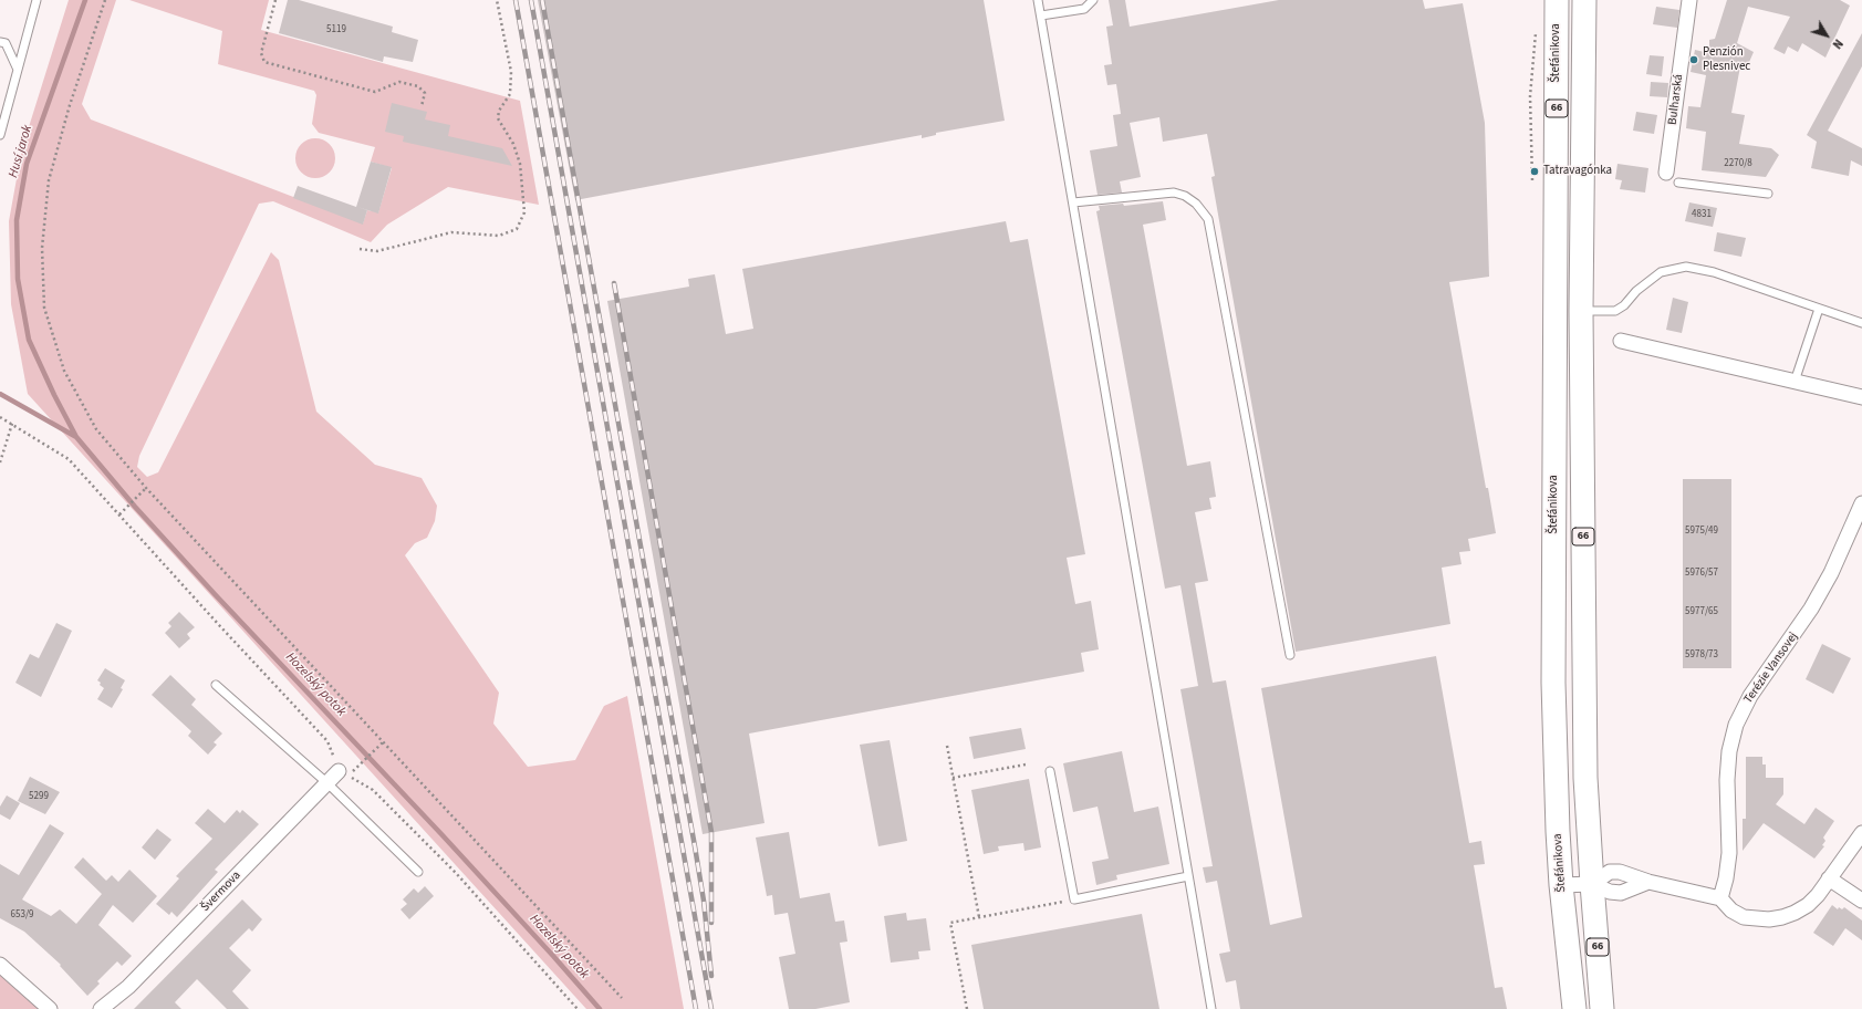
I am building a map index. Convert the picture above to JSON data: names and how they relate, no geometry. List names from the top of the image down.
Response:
{
  "streets": {
    "main road": ["Štefánikova", "66"],
    "street": ["Bulharská", "Terézie Vansovej", "Švermova"]
  },
  "water": ["Husí jarok", "Hozelský potok"],
  "places": ["Penzión Plesnivec", "Tatravagónka"],
  "house_numbers": [
    "5119",
    "2270/8",
    "4831",
    "5975/49",
    "5976/57",
    "5977/65",
    "5978/73",
    "5299",
    "653/9"
  ],
  "north": "bottom right"
}
